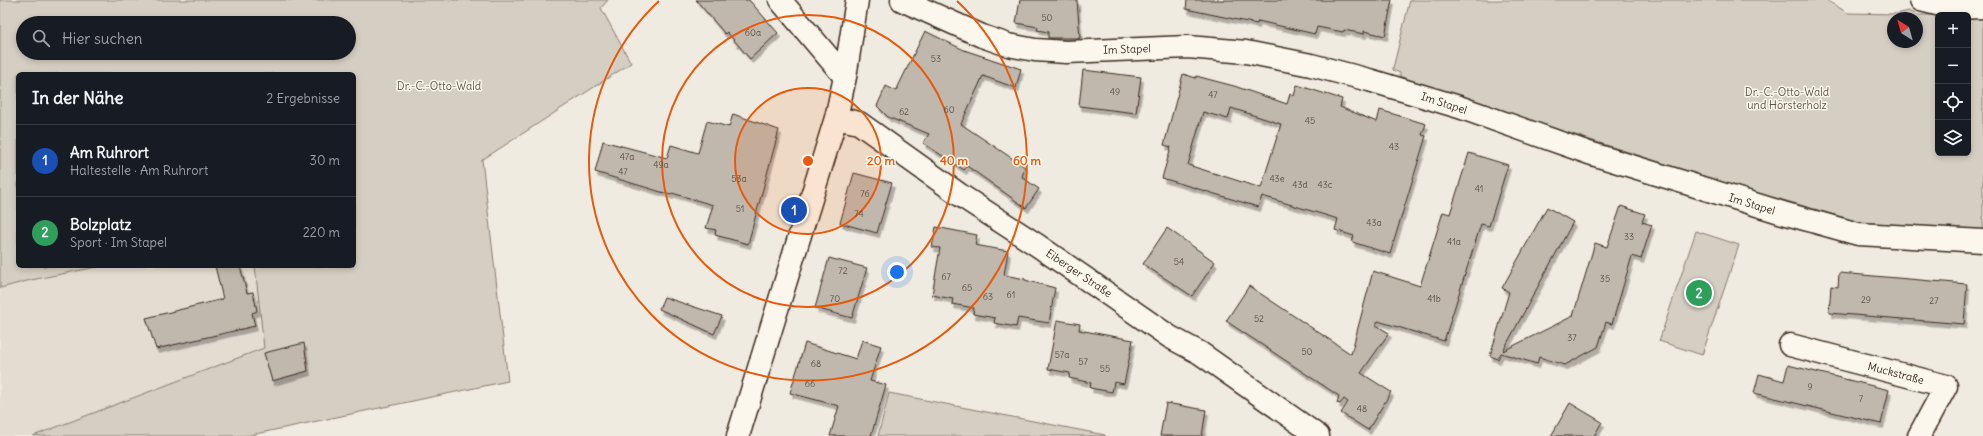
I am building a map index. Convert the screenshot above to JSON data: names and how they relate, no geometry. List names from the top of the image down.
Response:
{
  "streets": {
    "street": ["Im Stapel", "Eiberger Straße", "Muckstraße"]
  },
  "parks": ["Dr.-C.-Otto-Wald", "Dr.-C.-Otto-Wald und Hörsterholz"],
  "house_numbers": [
    "50",
    "60a",
    "53",
    "49",
    "47",
    "60",
    "62",
    "45",
    "43",
    "47a",
    "49a",
    "47",
    "53a",
    "43e",
    "43d",
    "43c",
    "41",
    "76",
    "51",
    "74",
    "43a",
    "33",
    "41a",
    "54",
    "72",
    "67",
    "35",
    "65",
    "61",
    "63",
    "70",
    "41b",
    "29",
    "27",
    "52",
    "37",
    "50",
    "57a",
    "57",
    "68",
    "55",
    "66",
    "9",
    "7",
    "48"
  ],
  "north": "top left",
  "page": {
    "map_buttons": ["+", "−"],
    "search": "Hier suchen",
    "heading": ["In der Nähe", "2 Ergebnisse"],
    "list": [
      {
        "mark": "1",
        "name": "Am Ruhrort",
        "note": "Haltestelle · Am Ruhrort",
        "value": "30 m"
      },
      {
        "mark": "2",
        "name": "Bolzplatz",
        "note": "Sport · Im Stapel",
        "value": "220 m"
      }
    ],
    "pins": ["1", "2"]
  },
  "rings": ["20 m", "40 m", "60 m"]
}
